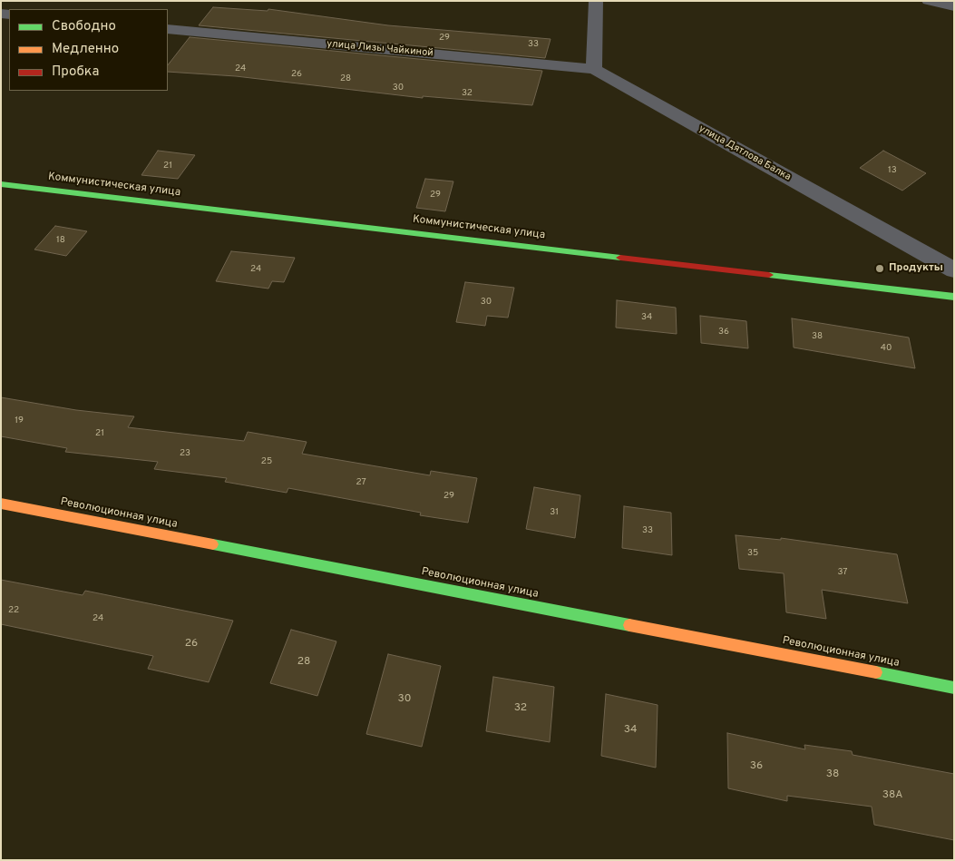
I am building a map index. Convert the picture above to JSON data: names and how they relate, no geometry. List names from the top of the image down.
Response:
{
  "streets": {
    "street": [
      "улица Лизы Чайкиной",
      "улица Дятлова Балка",
      "Коммунистическая улица",
      "Революционная улица"
    ]
  },
  "crossings": [
    ["улица Лизы Чайкиной", "улица Дятлова Балка"]
  ],
  "places": ["Продукты"],
  "house_numbers": [
    "29",
    "33",
    "24",
    "26",
    "28",
    "30",
    "32",
    "21",
    "13",
    "29",
    "18",
    "24",
    "30",
    "34",
    "36",
    "38",
    "40",
    "19",
    "21",
    "23",
    "25",
    "27",
    "29",
    "31",
    "33",
    "35",
    "37",
    "22",
    "24",
    "26",
    "28",
    "30",
    "32",
    "34",
    "36",
    "38",
    "38А"
  ],
  "legend": ["Свободно", "Медленно", "Пробка"]
}
